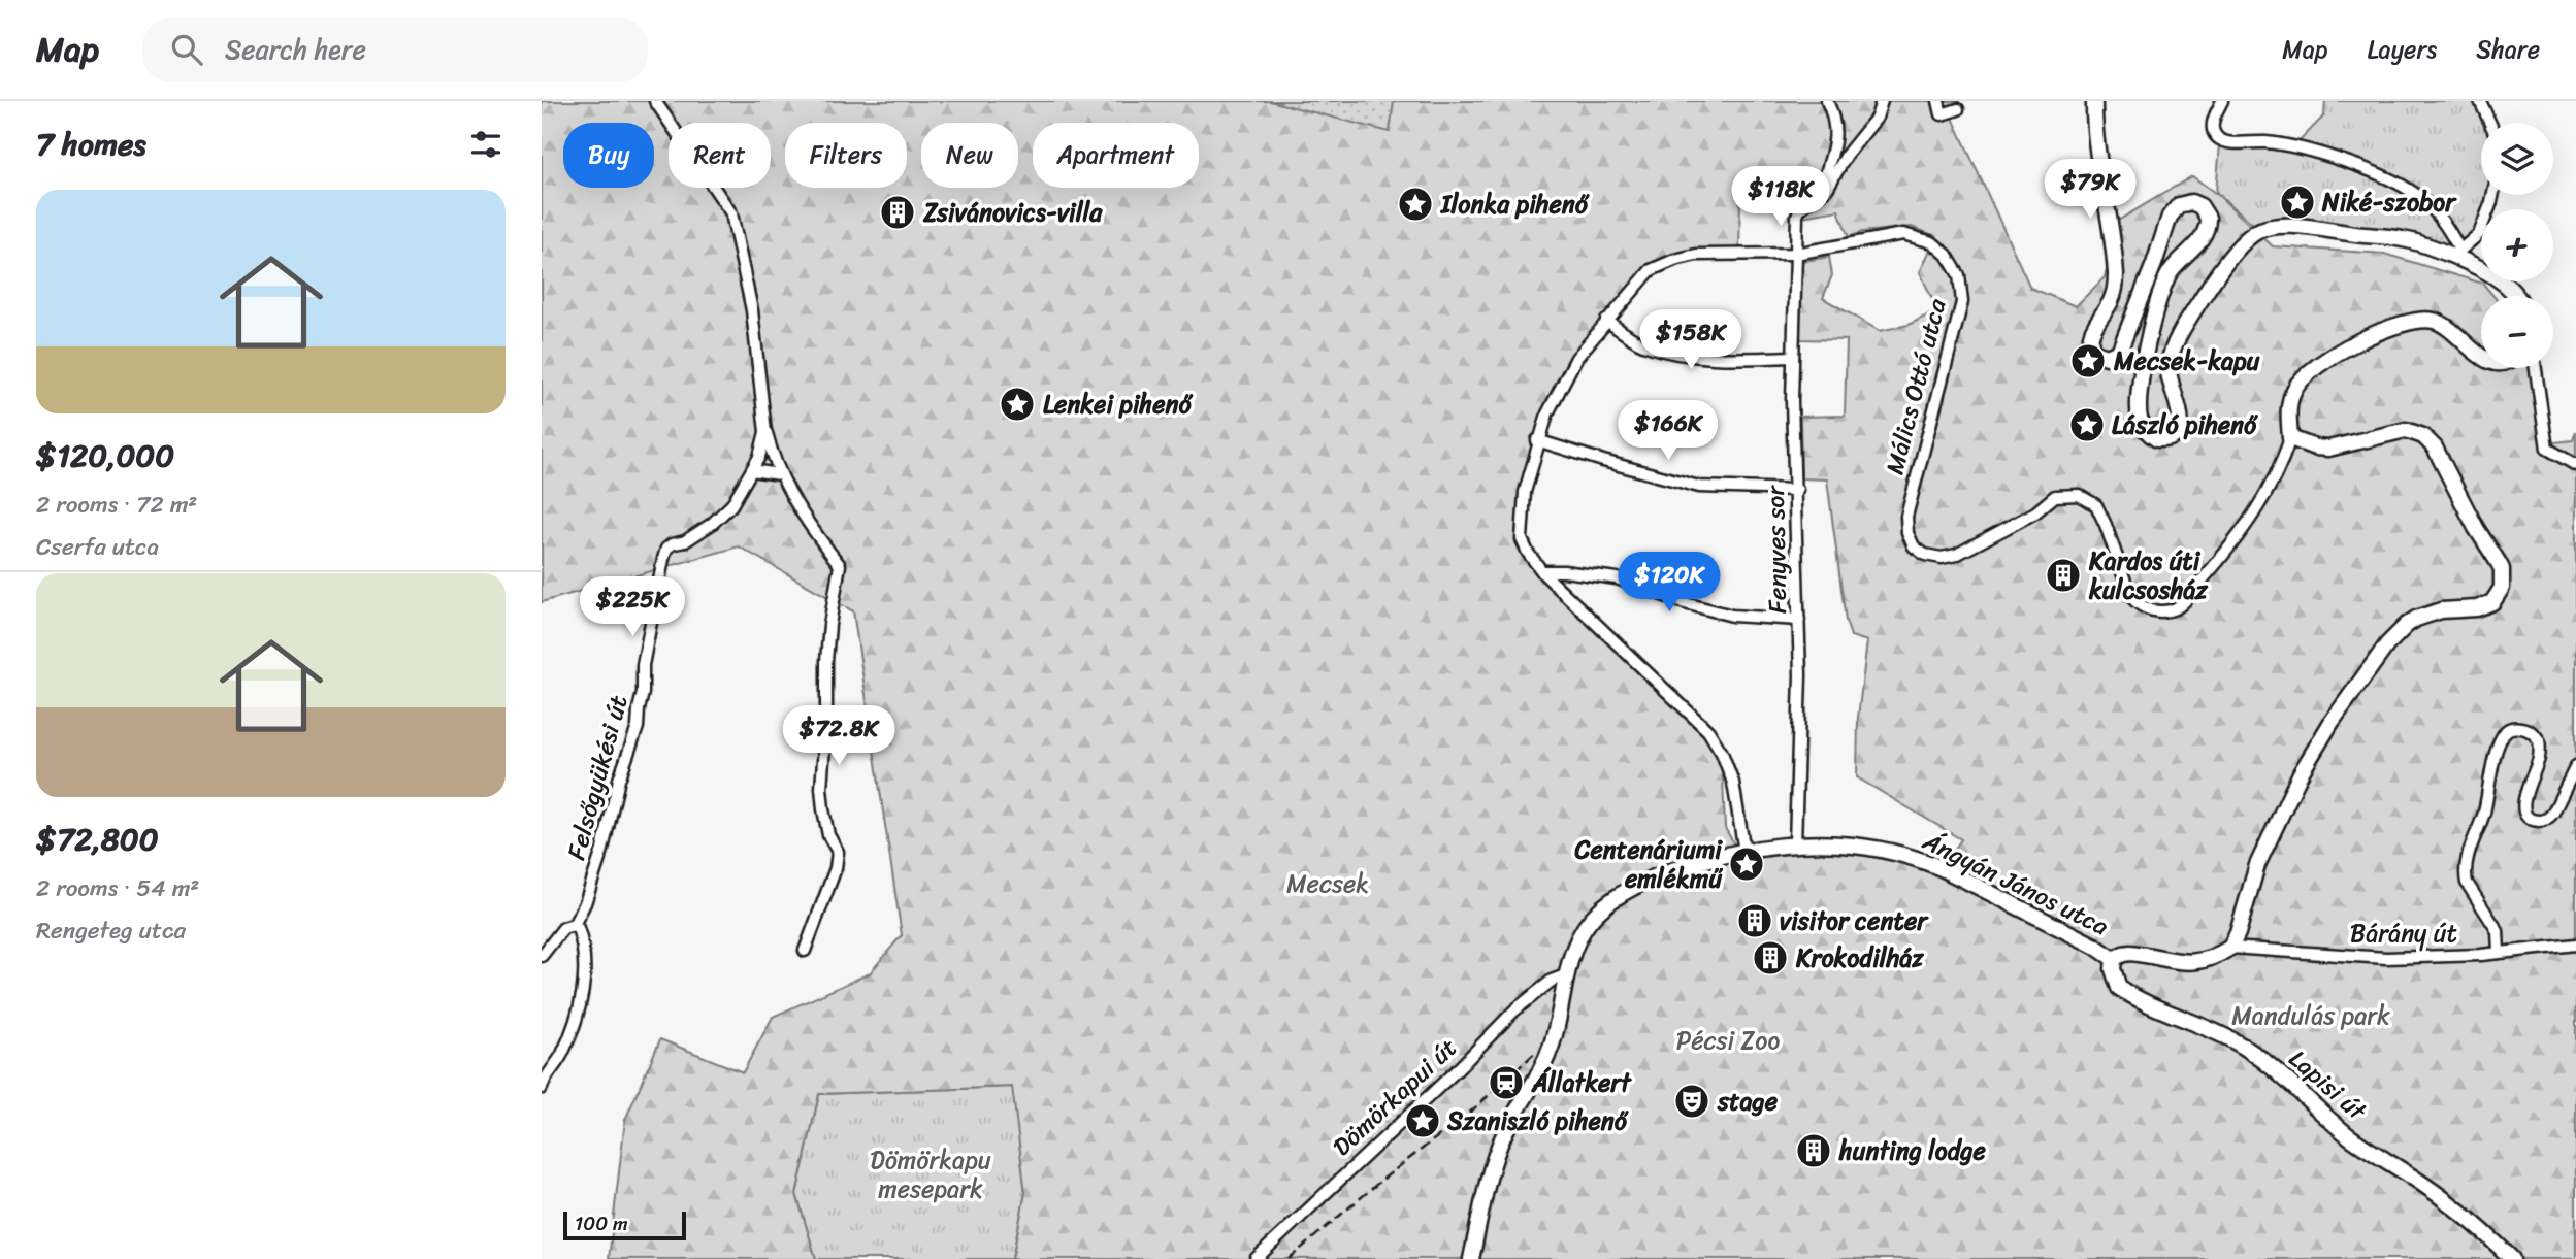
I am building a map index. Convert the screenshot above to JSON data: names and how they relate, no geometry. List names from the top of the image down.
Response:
{
  "streets": {
    "street": [
      "Málics Ottó utca",
      "Fenyves sor",
      "Felsőgyükési út",
      "Ángyán János utca",
      "Bárány út",
      "Lapisi út",
      "Dömörkapui út"
    ]
  },
  "crossings": [
    ["Málics Ottó utca", "Fenyves sor"],
    ["Málics Ottó utca", "Ángyán János utca"],
    ["Fenyves sor", "Ángyán János utca"],
    ["Ángyán János utca", "Bárány út"],
    ["Ángyán János utca", "Lapisi út"],
    ["Ángyán János utca", "Dömörkapui út"]
  ],
  "parks": [
    "Mecsek",
    "Mandulás park",
    "Pécsi Zoo",
    "Dömörkapu mesepark"
  ],
  "places": {
    "place": [
      "Niké-szobor",
      "Ilonka pihenő",
      "Mecsek-kapu",
      "Lenkei pihenő",
      "László pihenő",
      "Centenáriumi emlékmű",
      "Szaniszló pihenő"
    ],
    "building": [
      "Zsivánovics-villa",
      "Kardos úti kulcsosház",
      "visitor center",
      "Krokodilház",
      "hunting lodge"
    ],
    "station": ["Állatkert"],
    "theatre": ["stage"]
  },
  "scale_bar": "100 m",
  "page": {
    "header": "Map",
    "search": "Search here",
    "nav": ["Map", "Layers", "Share"],
    "heading": "7 homes",
    "map_buttons": ["+", "−"],
    "chip": [
      "Buy",
      "Rent",
      "Filters",
      "New",
      "Apartment"
    ],
    "price": [
      "$79K",
      "$118K",
      "$158K",
      "$166K",
      "$120K",
      "$225K",
      "$72.8K"
    ],
    "list": [
      {
        "name": "$120,000",
        "note": "2 rooms · 72 m² · Cserfa utca"
      },
      {
        "name": "$72,800",
        "note": "2 rooms · 54 m² · Rengeteg utca"
      }
    ],
    "scale": "100 m"
  }
}
